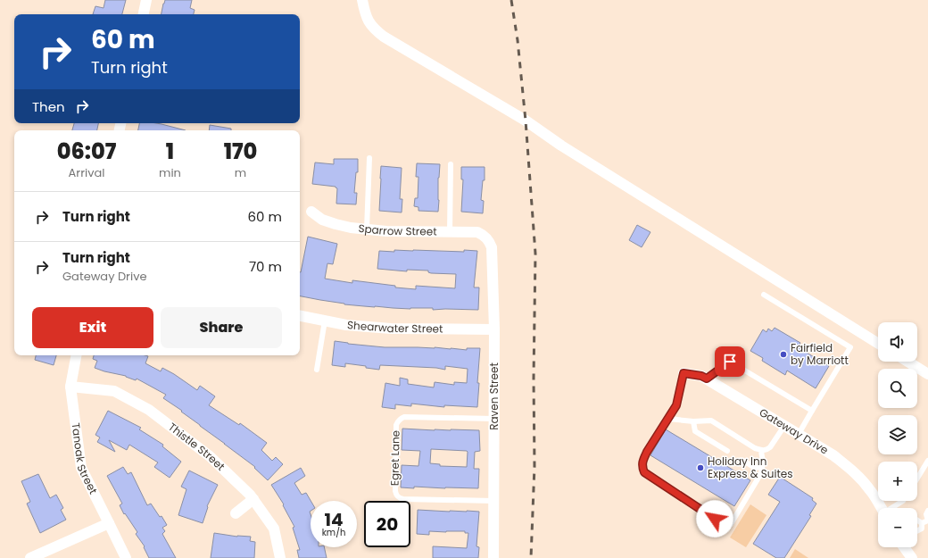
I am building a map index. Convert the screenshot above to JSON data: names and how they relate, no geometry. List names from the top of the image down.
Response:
{
  "streets": {
    "street": [
      "Sparrow Street",
      "Shearwater Street",
      "Raven Street",
      "Gateway Drive",
      "Thistle Street",
      "Tanoak Street"
    ],
    "lane": ["Egret Lane"]
  },
  "crossings": [
    ["Sparrow Street", "Raven Street"],
    ["Shearwater Street", "Raven Street"],
    ["Raven Street", "Egret Lane"],
    ["Thistle Street", "Tanoak Street"]
  ],
  "places": ["Fairfield by Marriott", "Holiday Inn Express & Suites"],
  "page": {
    "turn": ["60 m", "Turn right"],
    "then": "Then",
    "eta": [
      "06:07",
      "Arrival",
      "1",
      "min",
      "170",
      "m"
    ],
    "list": [
      {
        "name": "Turn right",
        "value": "60 m"
      },
      {
        "name": "Turn right",
        "note": "Gateway Drive",
        "value": "70 m"
      }
    ],
    "buttons": ["Exit", "Share"],
    "map_buttons": ["+", "−"],
    "speed": "14 km/h",
    "limit": "20"
  }
}
